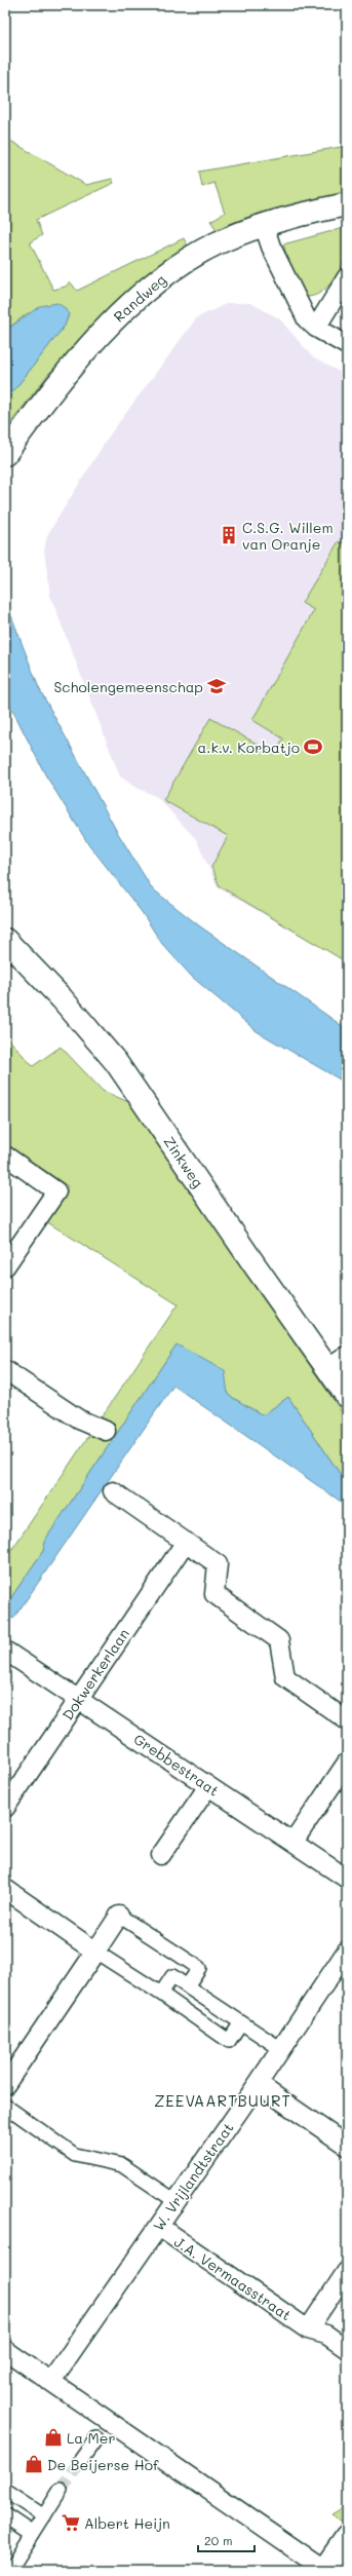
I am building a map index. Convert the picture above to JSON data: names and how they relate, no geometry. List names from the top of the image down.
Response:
{
  "streets": {
    "street": [
      "Randweg",
      "Zinkweg",
      "Dokwerkerlaan",
      "Grebbestraat",
      "W. Vrijlandtstraat",
      "J.A. Vermaasstraat"
    ]
  },
  "crossings": [
    ["Dokwerkerlaan", "Grebbestraat"],
    ["W. Vrijlandtstraat", "J.A. Vermaasstraat"]
  ],
  "districts": ["ZEEVAARTBUURT"],
  "places": {
    "building": ["C.S.G. Willem van Oranje"],
    "school or university": ["Scholengemeenschap"],
    "sports": ["a.k.v. Korbatjo"],
    "shop": ["La Mer", "De Beijerse Hof"],
    "supermarket": ["Albert Heijn"]
  },
  "scale_bar": "20 m"
}
